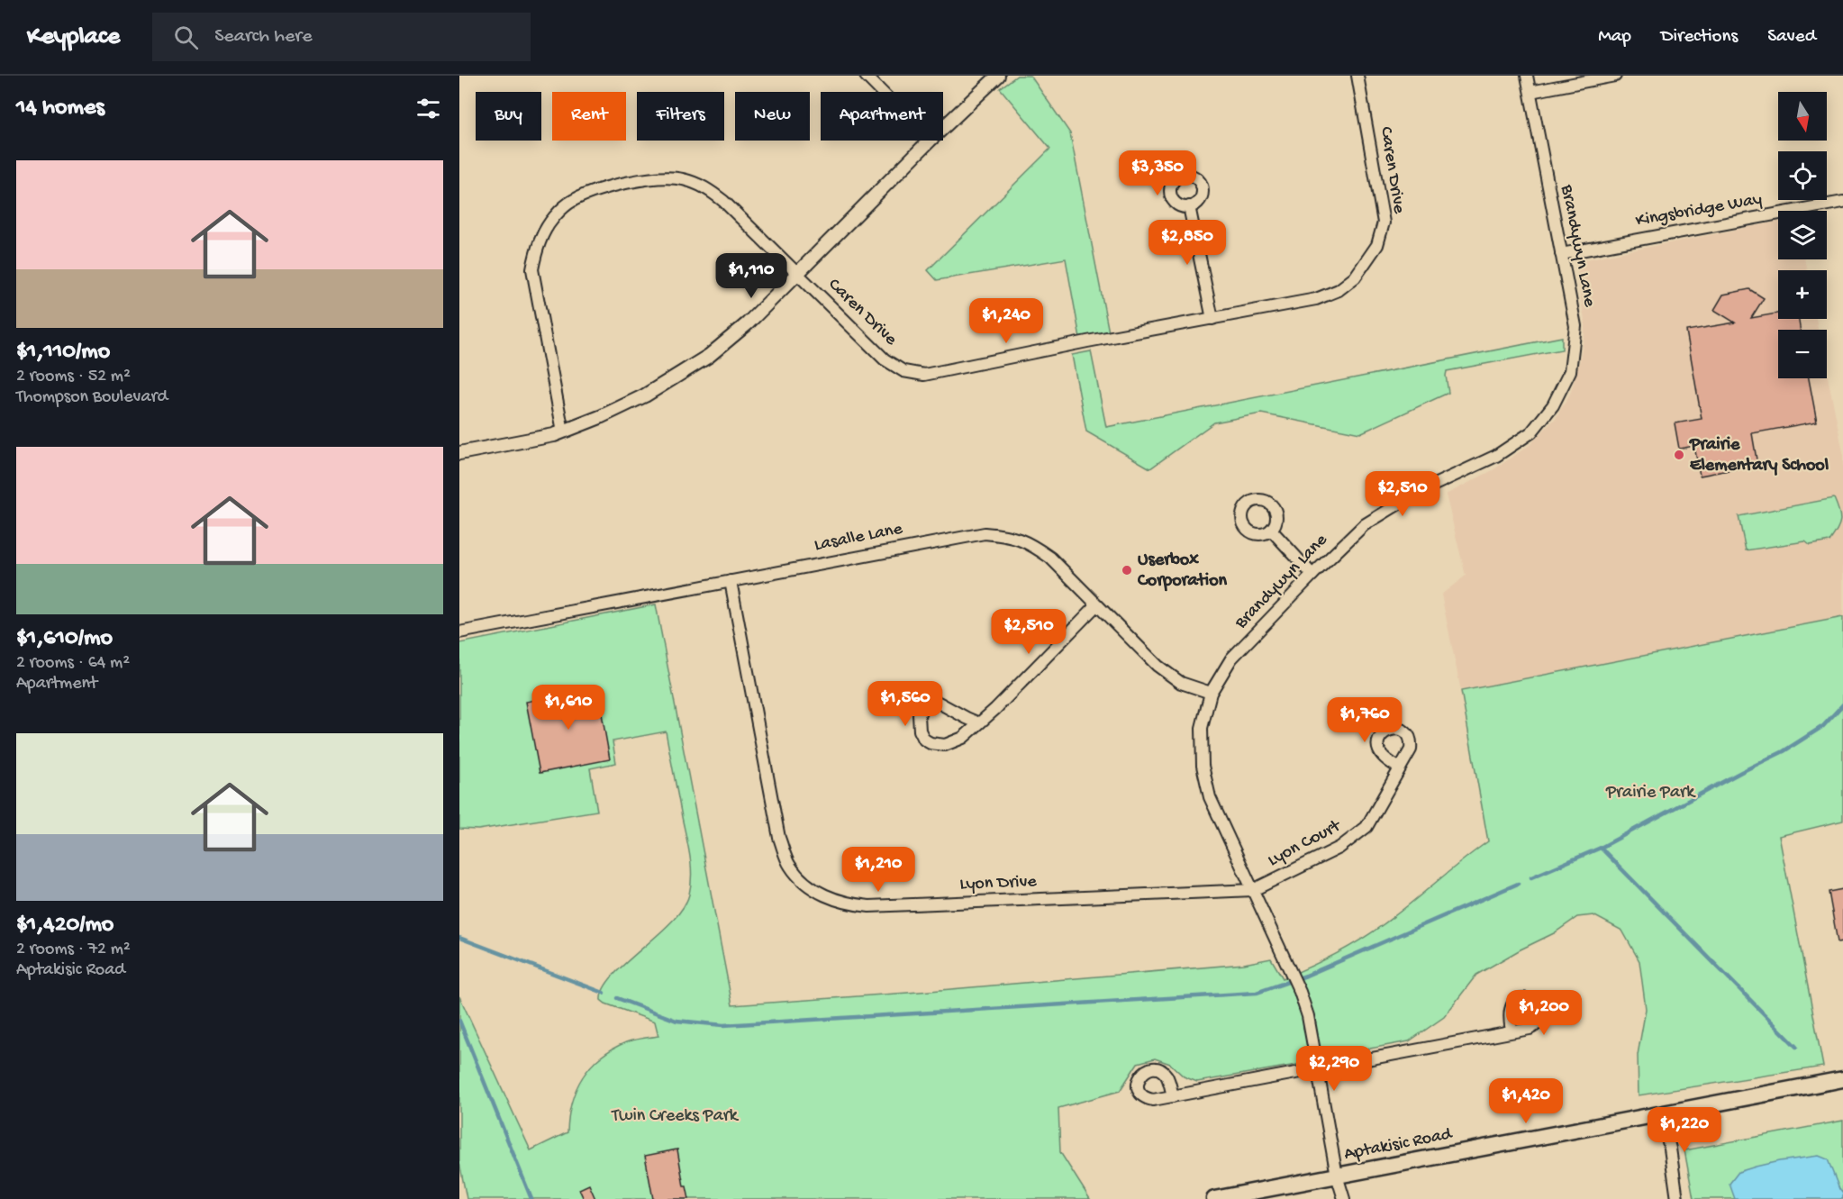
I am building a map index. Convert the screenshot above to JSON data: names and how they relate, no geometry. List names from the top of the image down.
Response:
{
  "streets": {
    "main road": ["Aptakisic Road"],
    "street": [
      "Caren Drive",
      "Kingsbridge Way",
      "Brandywyn Lane",
      "Lasalle Lane",
      "Lyon Court",
      "Lyon Drive"
    ]
  },
  "crossings": [
    ["Kingsbridge Way", "Brandywyn Lane"],
    ["Brandywyn Lane", "Lasalle Lane"],
    ["Brandywyn Lane", "Lyon Court"],
    ["Brandywyn Lane", "Lyon Drive"],
    ["Brandywyn Lane", "Aptakisic Road"],
    ["Lasalle Lane", "Lyon Drive"],
    ["Lyon Court", "Lyon Drive"]
  ],
  "parks": ["Prairie Park", "Twin Creeks Park"],
  "places": ["Prairie Elementary School", "Userbox Corporation"],
  "north": "bottom",
  "page": {
    "header": "Keyplace",
    "search": "Search here",
    "nav": ["Map", "Directions", "Saved"],
    "heading": "14 homes",
    "map_buttons": ["+", "−"],
    "chip": [
      "Buy",
      "Rent",
      "Filters",
      "New",
      "Apartment"
    ],
    "list": [
      {
        "name": "$1,110/mo",
        "note": "2 rooms · 52 m² · Thompson Boulevard"
      },
      {
        "name": "$1,610/mo",
        "note": "2 rooms · 64 m² · Apartment"
      },
      {
        "name": "$1,420/mo",
        "note": "2 rooms · 72 m² · Aptakisic Road"
      }
    ],
    "price": [
      "$3,350",
      "$2,850",
      "$1,110",
      "$1,240",
      "$2,510",
      "$2,510",
      "$1,560",
      "$1,610",
      "$1,760",
      "$1,210",
      "$1,200",
      "$2,290",
      "$1,420",
      "$1,220"
    ]
  }
}
